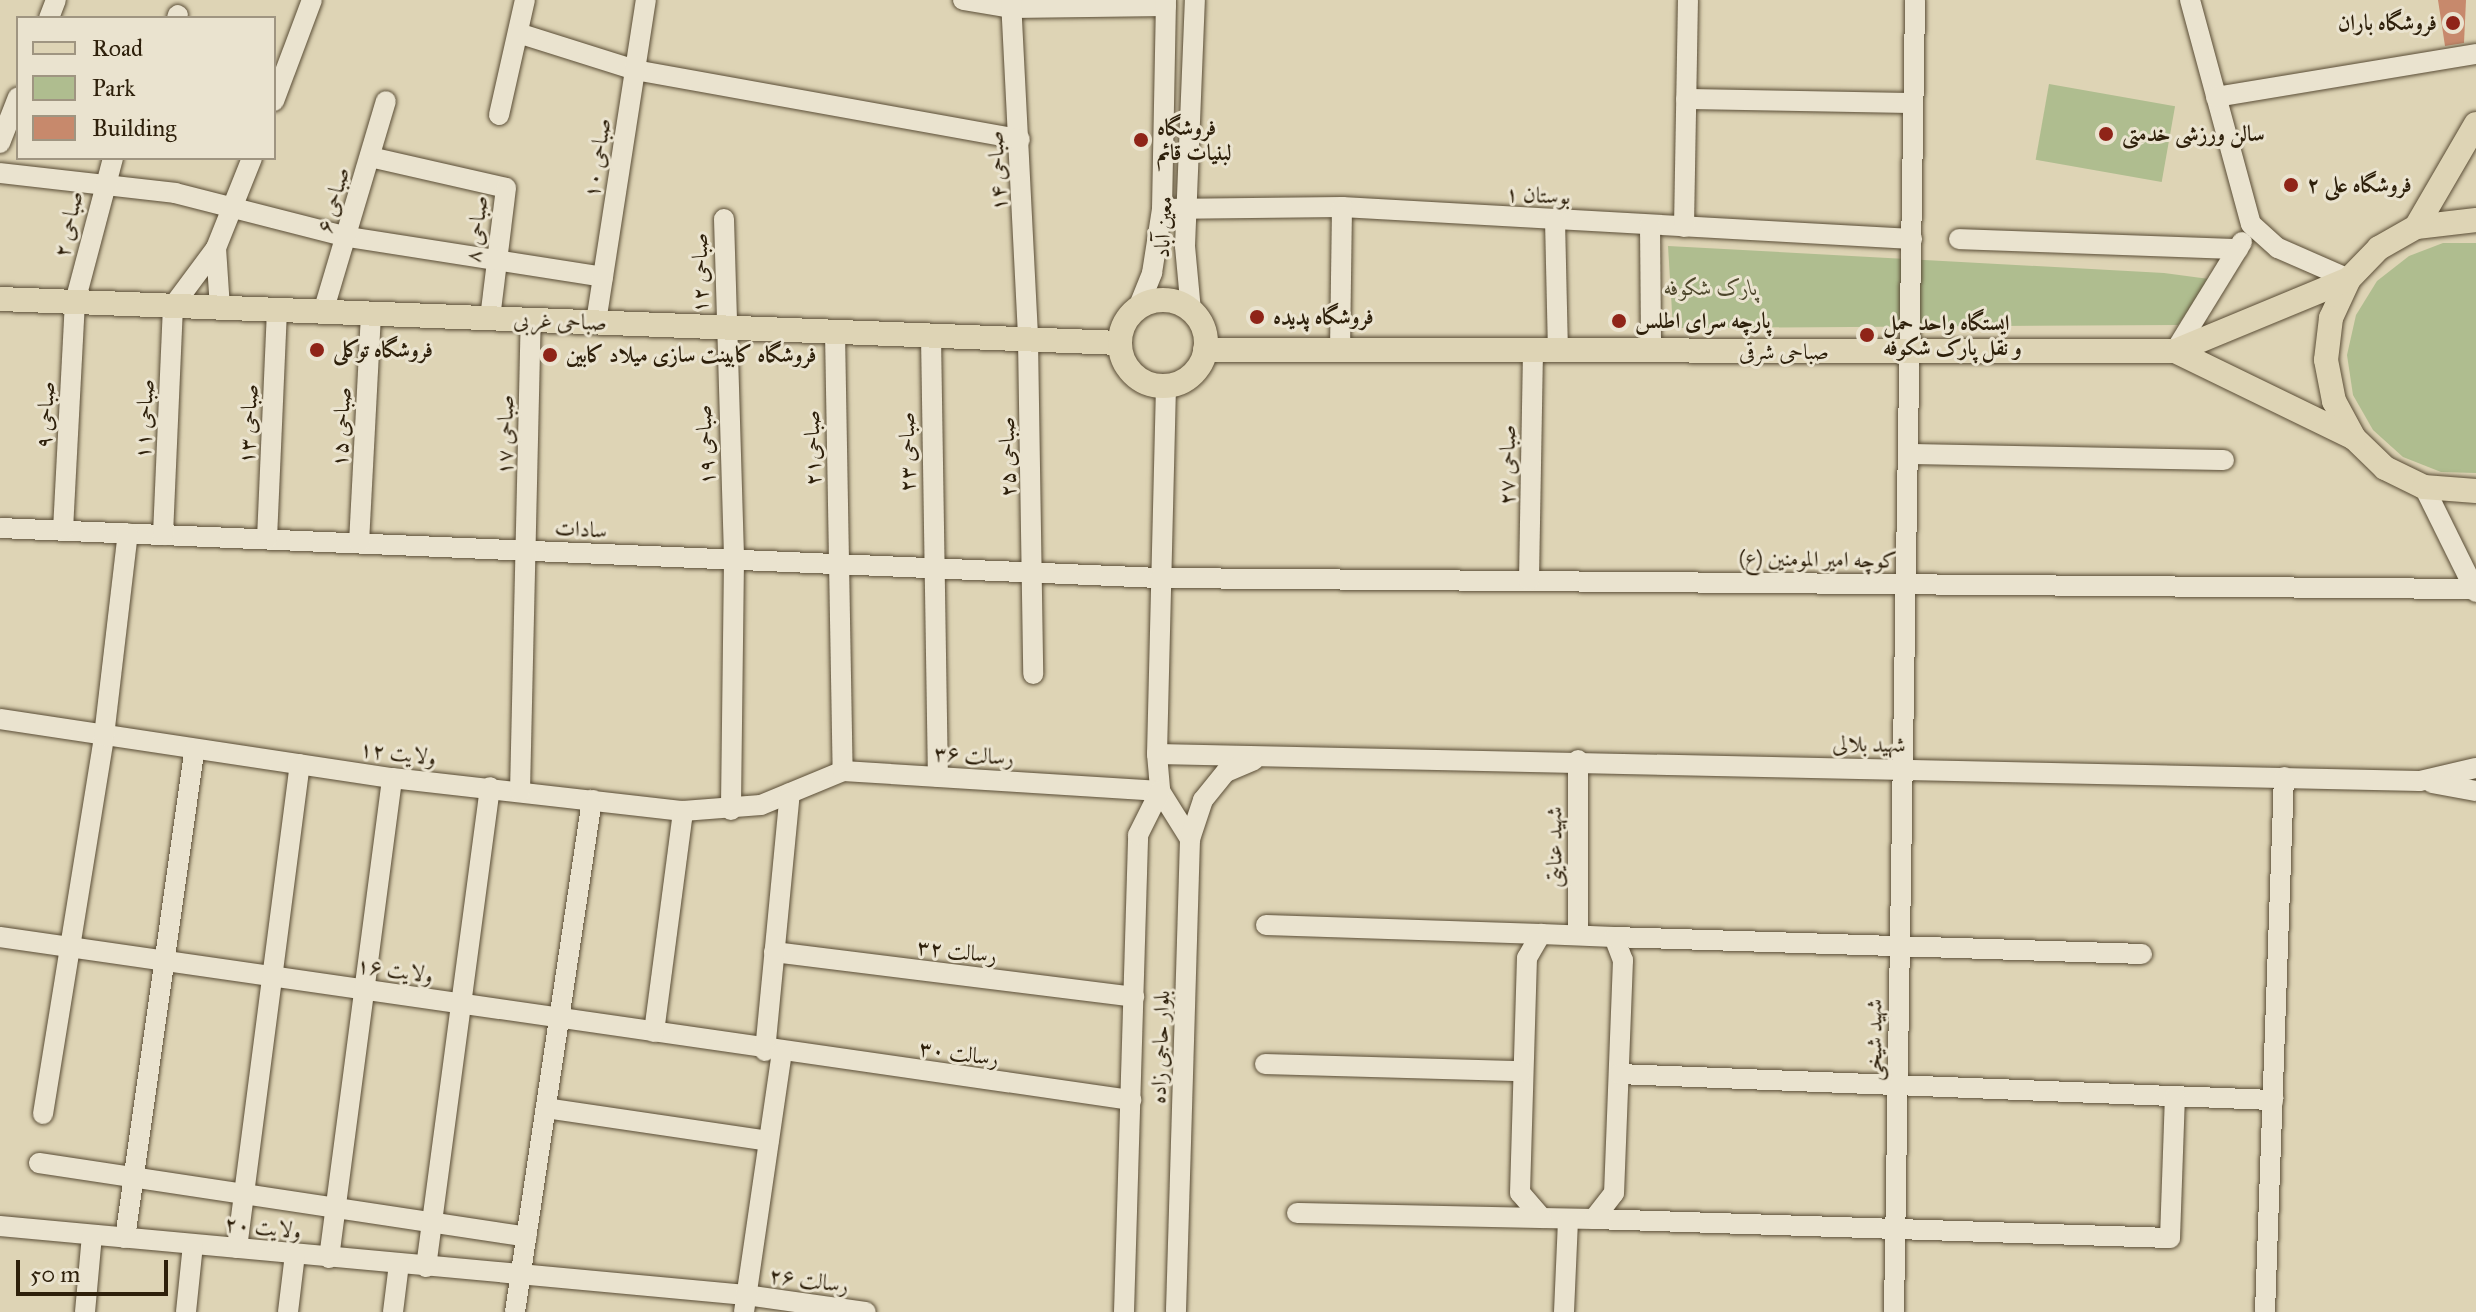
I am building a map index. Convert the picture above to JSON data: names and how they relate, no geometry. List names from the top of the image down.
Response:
{
  "streets": {
    "main road": ["صباحی غربی", "صباحی شرقی"],
    "street": [
      "صباحی ۱۰",
      "صباحی ۱۴",
      "بوستان ۱",
      "صباحی ۶",
      "صباحی ۲",
      "معین آباد",
      "صباحی ۸",
      "صباحی ۱۲",
      "صباحی ۹",
      "صباحی ۱۱",
      "صباحی ۱۳",
      "صباحی ۱۵",
      "صباحی ۱۷",
      "صباحی ۱۹",
      "صباحی۲۱",
      "صباحی ۲۳",
      "صباحی ۲۵",
      "صباحی ۲۷",
      "سادات",
      "کوچه امیر المومنین (ع)",
      "شهید بلالی",
      "ولایت ۱۲",
      "رسالت ۳۶",
      "شهید عنایتی",
      "رسالت ۳۲",
      "ولایت ۱۶",
      "شهید شیخی",
      "بلوار حاجی زاده",
      "رسالت ۳۰",
      "ولایت ۲۰",
      "رسالت ۲۶"
    ]
  },
  "crossings": [
    ["صباحی ۱۰", "صباحی غربی"],
    ["صباحی ۱۴", "صباحی غربی"],
    ["صباحی ۱۴", "صباحی ۲۵"],
    ["بوستان ۱", "معین آباد"],
    ["بوستان ۱", "صباحی ۲۷"],
    ["بوستان ۱", "شهید شیخی"],
    ["صباحی ۶", "صباحی ۸"],
    ["صباحی ۶", "صباحی غربی"],
    ["صباحی ۲", "صباحی غربی"],
    ["صباحی ۲", "صباحی ۹"],
    ["معین آباد", "صباحی غربی"],
    ["معین آباد", "صباحی شرقی"],
    ["صباحی ۸", "صباحی غربی"],
    ["صباحی ۱۲", "صباحی غربی"],
    ["صباحی ۱۲", "صباحی ۱۹"],
    ["صباحی غربی", "صباحی شرقی"],
    ["صباحی غربی", "صباحی ۹"],
    ["صباحی غربی", "صباحی ۱۱"],
    ["صباحی غربی", "صباحی ۱۳"],
    ["صباحی غربی", "صباحی ۱۵"],
    ["صباحی غربی", "صباحی ۱۷"],
    ["صباحی غربی", "صباحی ۱۹"],
    ["صباحی غربی", "صباحی۲۱"],
    ["صباحی غربی", "صباحی ۲۳"],
    ["صباحی غربی", "صباحی ۲۵"],
    ["صباحی شرقی", "صباحی ۲۷"],
    ["صباحی شرقی", "شهید شیخی"],
    ["صباحی ۹", "سادات"],
    ["صباحی ۱۱", "سادات"],
    ["صباحی ۱۳", "سادات"],
    ["صباحی ۱۵", "سادات"],
    ["صباحی ۱۷", "سادات"],
    ["صباحی ۱۷", "ولایت ۱۲"],
    ["صباحی ۱۹", "سادات"],
    ["صباحی ۱۹", "ولایت ۱۲"],
    ["صباحی۲۱", "سادات"],
    ["صباحی۲۱", "رسالت ۳۶"],
    ["صباحی ۲۳", "سادات"],
    ["صباحی ۲۳", "رسالت ۳۶"],
    ["صباحی ۲۵", "سادات"],
    ["صباحی ۲۷", "کوچه امیر المومنین (ع)"],
    ["سادات", "کوچه امیر المومنین (ع)"],
    ["کوچه امیر المومنین (ع)", "شهید شیخی"],
    ["شهید بلالی", "شهید عنایتی"],
    ["شهید بلالی", "شهید شیخی"],
    ["شهید بلالی", "بلوار حاجی زاده"],
    ["ولایت ۱۲", "رسالت ۳۶"],
    ["رسالت ۳۶", "بلوار حاجی زاده"],
    ["رسالت ۳۲", "بلوار حاجی زاده"],
    ["ولایت ۱۶", "رسالت ۳۰"],
    ["بلوار حاجی زاده", "رسالت ۳۰"],
    ["ولایت ۲۰", "رسالت ۲۶"]
  ],
  "parks": ["پارک شکوفه"],
  "places": [
    "فروشگاه باران",
    "سالن ورزشی خدمتی",
    "فروشگاه لبنیات قائم",
    "فروشگاه علی ۲",
    "فروشگاه پدیده",
    "پارچه سرای اطلس",
    "ایستگاه واحد حمل و نقل پارک شکوفه",
    "فروشگاه توکلی",
    "فروشگاه کابینت سازی میلاد کابین"
  ],
  "legend": ["Road", "Park", "Building"],
  "scale_bar": "50 m"
}
